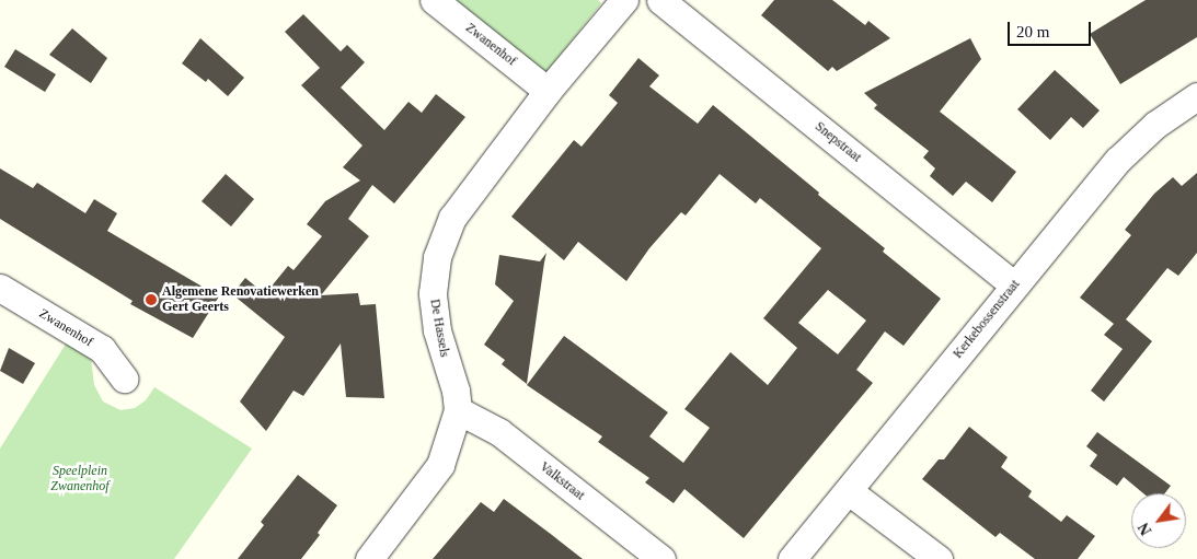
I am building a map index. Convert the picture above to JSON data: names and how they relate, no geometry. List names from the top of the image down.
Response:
{
  "streets": {
    "street": [
      "Zwanenhof",
      "Snepstraat",
      "Kerkebossenstraat",
      "De Hassels",
      "Valkstraat"
    ]
  },
  "crossings": [
    ["Zwanenhof", "De Hassels"],
    ["Snepstraat", "Kerkebossenstraat"],
    ["De Hassels", "Valkstraat"]
  ],
  "parks": ["Speelplein Zwanenhof"],
  "places": ["Algemene Renovatiewerken Gert Geerts"],
  "scale_bar": "20 m",
  "north": "bottom left"
}
